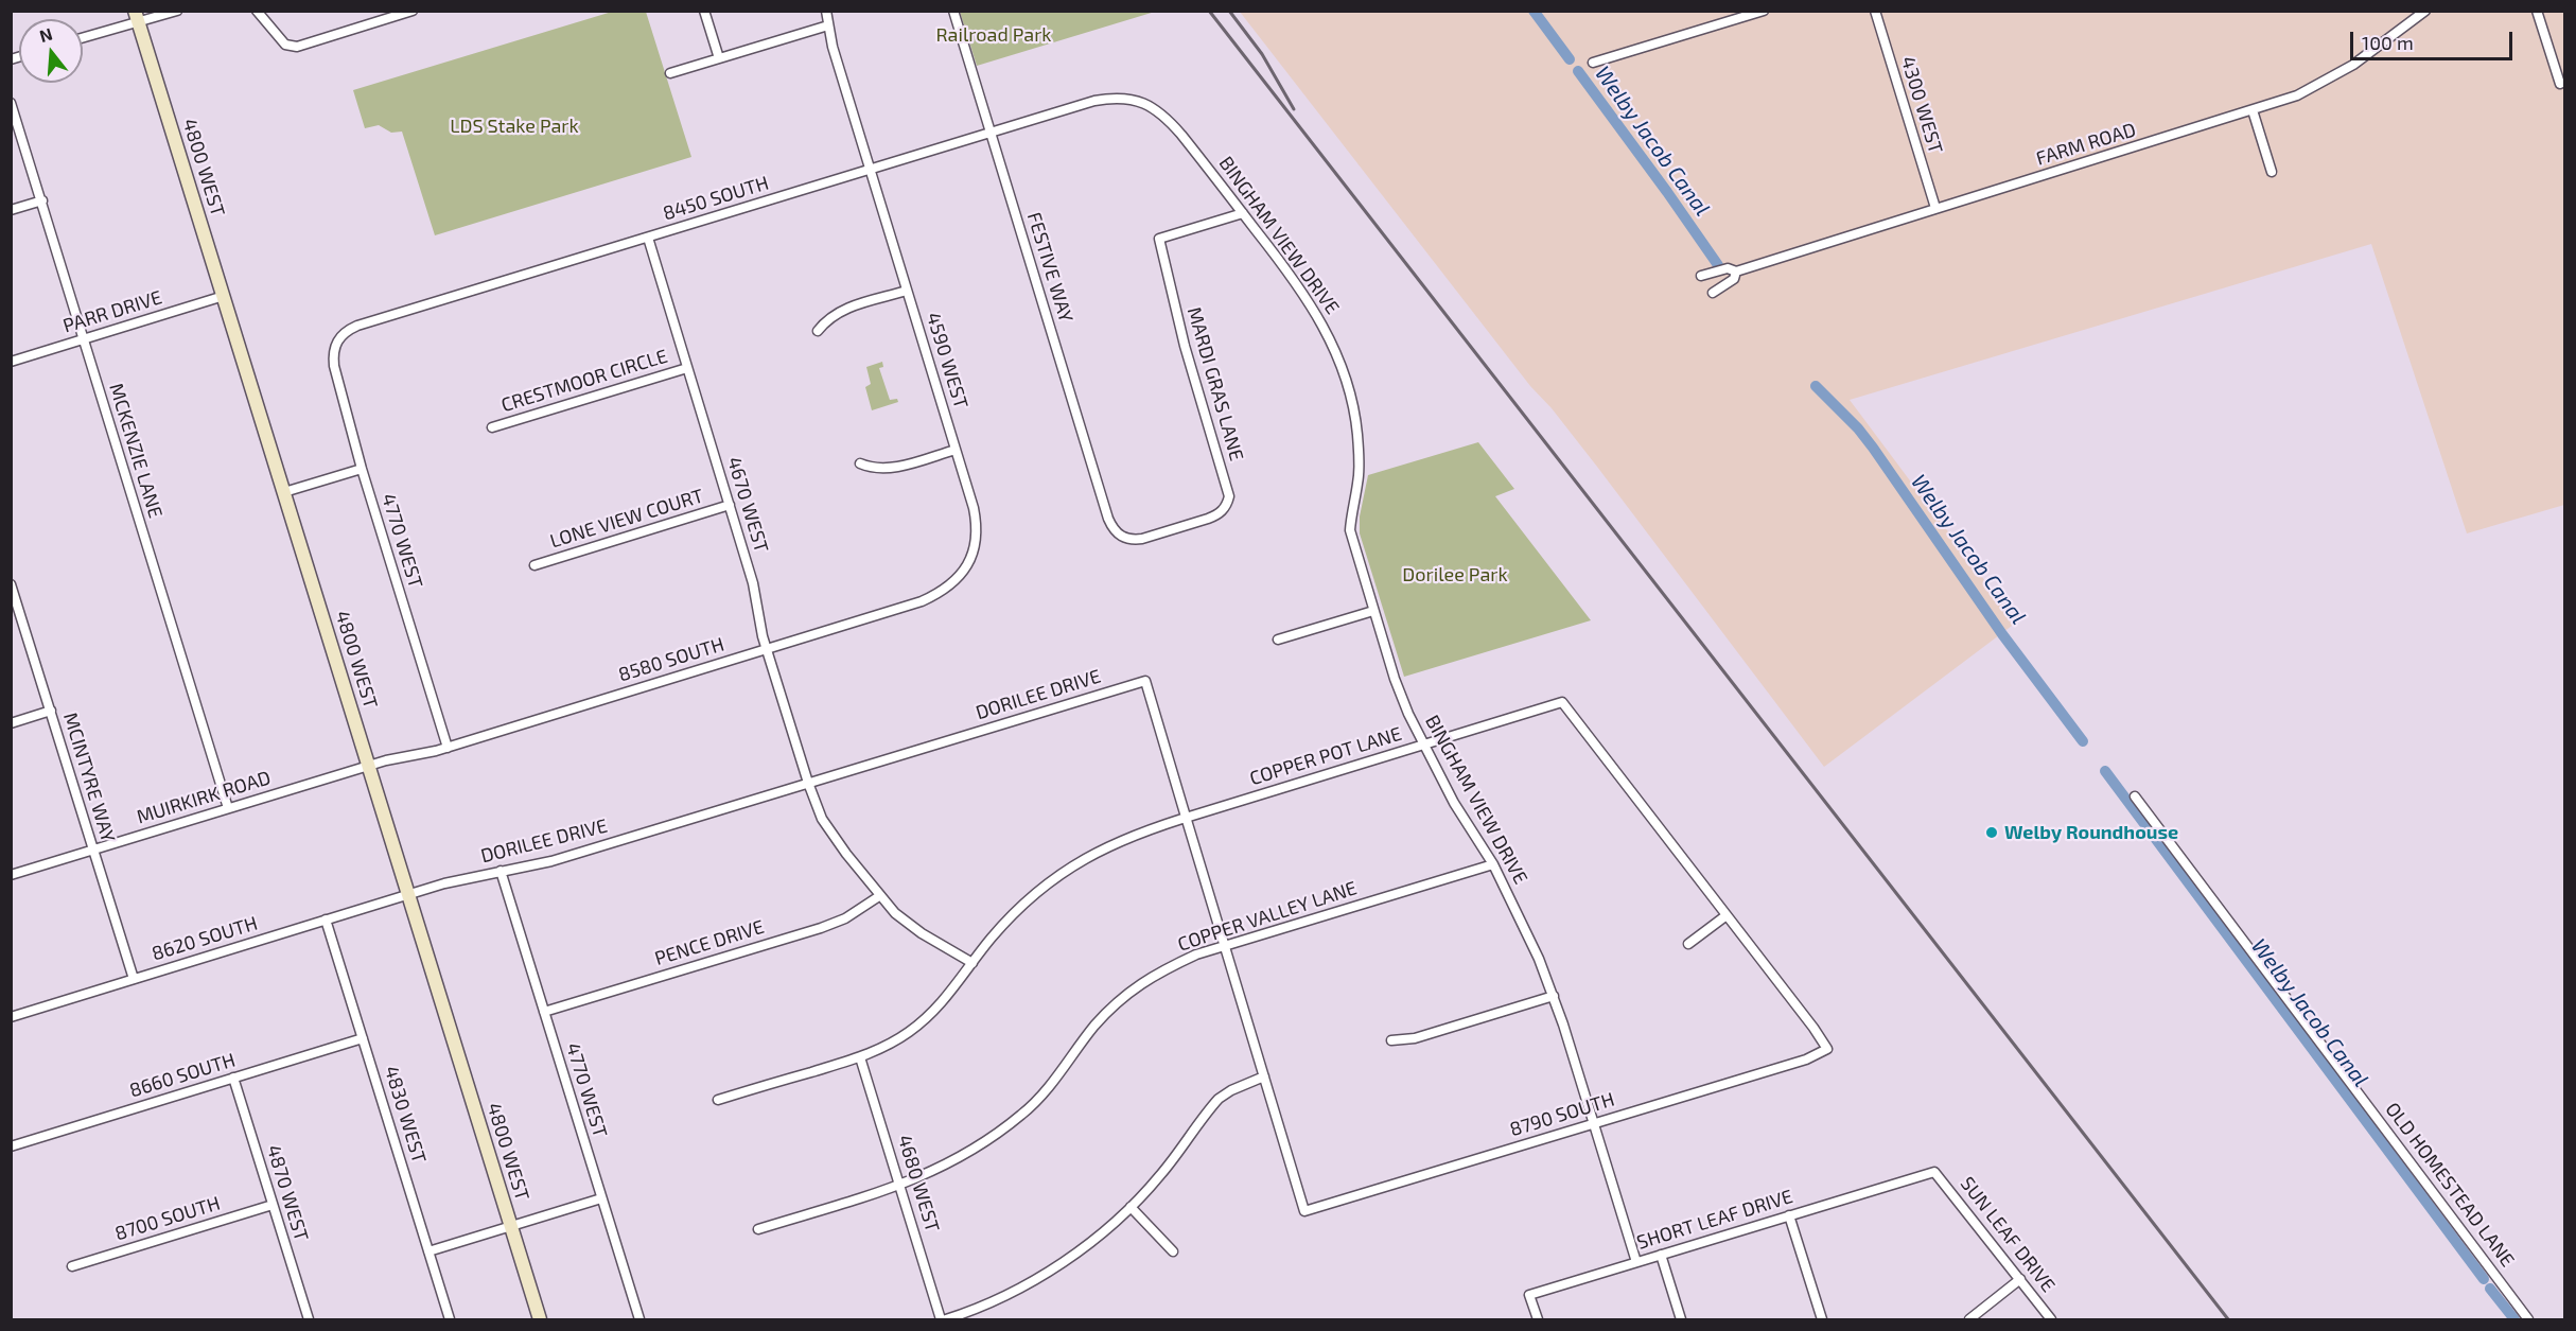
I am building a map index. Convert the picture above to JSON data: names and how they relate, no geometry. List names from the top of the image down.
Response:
{
  "streets": {
    "street": [
      "4300 WEST",
      "FARM ROAD",
      "4800 WEST",
      "8450 SOUTH",
      "BINGHAM VIEW DRIVE",
      "FESTIVE WAY",
      "PARR DRIVE",
      "4590 WEST",
      "CRESTMOOR CIRCLE",
      "MARDI GRAS LANE",
      "MCKENZIE LANE",
      "4670 WEST",
      "LONE VIEW COURT",
      "4770 WEST",
      "8580 SOUTH",
      "DORILEE DRIVE",
      "COPPER POT LANE",
      "MCINTYRE WAY",
      "MUIRKIRK ROAD",
      "COPPER VALLEY LANE",
      "8620 SOUTH",
      "PENCE DRIVE",
      "8660 SOUTH",
      "4830 WEST",
      "8790 SOUTH",
      "4680 WEST",
      "OLD HOMESTEAD LANE",
      "4870 WEST",
      "8700 SOUTH",
      "SHORT LEAF DRIVE",
      "SUN LEAF DRIVE"
    ]
  },
  "crossings": [
    ["4300 WEST", "FARM ROAD"],
    ["4800 WEST", "PARR DRIVE"],
    ["4800 WEST", "8580 SOUTH"],
    ["4800 WEST", "DORILEE DRIVE"],
    ["4800 WEST", "MUIRKIRK ROAD"],
    ["4800 WEST", "8620 SOUTH"],
    ["8450 SOUTH", "BINGHAM VIEW DRIVE"],
    ["8450 SOUTH", "FESTIVE WAY"],
    ["8450 SOUTH", "4590 WEST"],
    ["8450 SOUTH", "4670 WEST"],
    ["8450 SOUTH", "4770 WEST"],
    ["BINGHAM VIEW DRIVE", "MARDI GRAS LANE"],
    ["BINGHAM VIEW DRIVE", "COPPER POT LANE"],
    ["BINGHAM VIEW DRIVE", "COPPER VALLEY LANE"],
    ["BINGHAM VIEW DRIVE", "8790 SOUTH"],
    ["BINGHAM VIEW DRIVE", "SHORT LEAF DRIVE"],
    ["FESTIVE WAY", "MARDI GRAS LANE"],
    ["PARR DRIVE", "MCKENZIE LANE"],
    ["4590 WEST", "8580 SOUTH"],
    ["CRESTMOOR CIRCLE", "4670 WEST"],
    ["MCKENZIE LANE", "MUIRKIRK ROAD"],
    ["4670 WEST", "LONE VIEW COURT"],
    ["4670 WEST", "8580 SOUTH"],
    ["4670 WEST", "DORILEE DRIVE"],
    ["4670 WEST", "COPPER POT LANE"],
    ["4670 WEST", "PENCE DRIVE"],
    ["4770 WEST", "8580 SOUTH"],
    ["4770 WEST", "DORILEE DRIVE"],
    ["4770 WEST", "PENCE DRIVE"],
    ["8580 SOUTH", "MUIRKIRK ROAD"],
    ["DORILEE DRIVE", "COPPER POT LANE"],
    ["DORILEE DRIVE", "COPPER VALLEY LANE"],
    ["DORILEE DRIVE", "8620 SOUTH"],
    ["DORILEE DRIVE", "8790 SOUTH"],
    ["COPPER POT LANE", "8790 SOUTH"],
    ["COPPER POT LANE", "4680 WEST"],
    ["MCINTYRE WAY", "MUIRKIRK ROAD"],
    ["MCINTYRE WAY", "8620 SOUTH"],
    ["COPPER VALLEY LANE", "4680 WEST"],
    ["8620 SOUTH", "4830 WEST"],
    ["8660 SOUTH", "4830 WEST"],
    ["8660 SOUTH", "4870 WEST"],
    ["4870 WEST", "8700 SOUTH"],
    ["SHORT LEAF DRIVE", "SUN LEAF DRIVE"]
  ],
  "water": ["Welby Jacob Canal"],
  "parks": ["Railroad Park", "LDS Stake Park", "Dorilee Park"],
  "places": ["Welby Roundhouse"],
  "scale_bar": "100 m",
  "north": "top"
}
